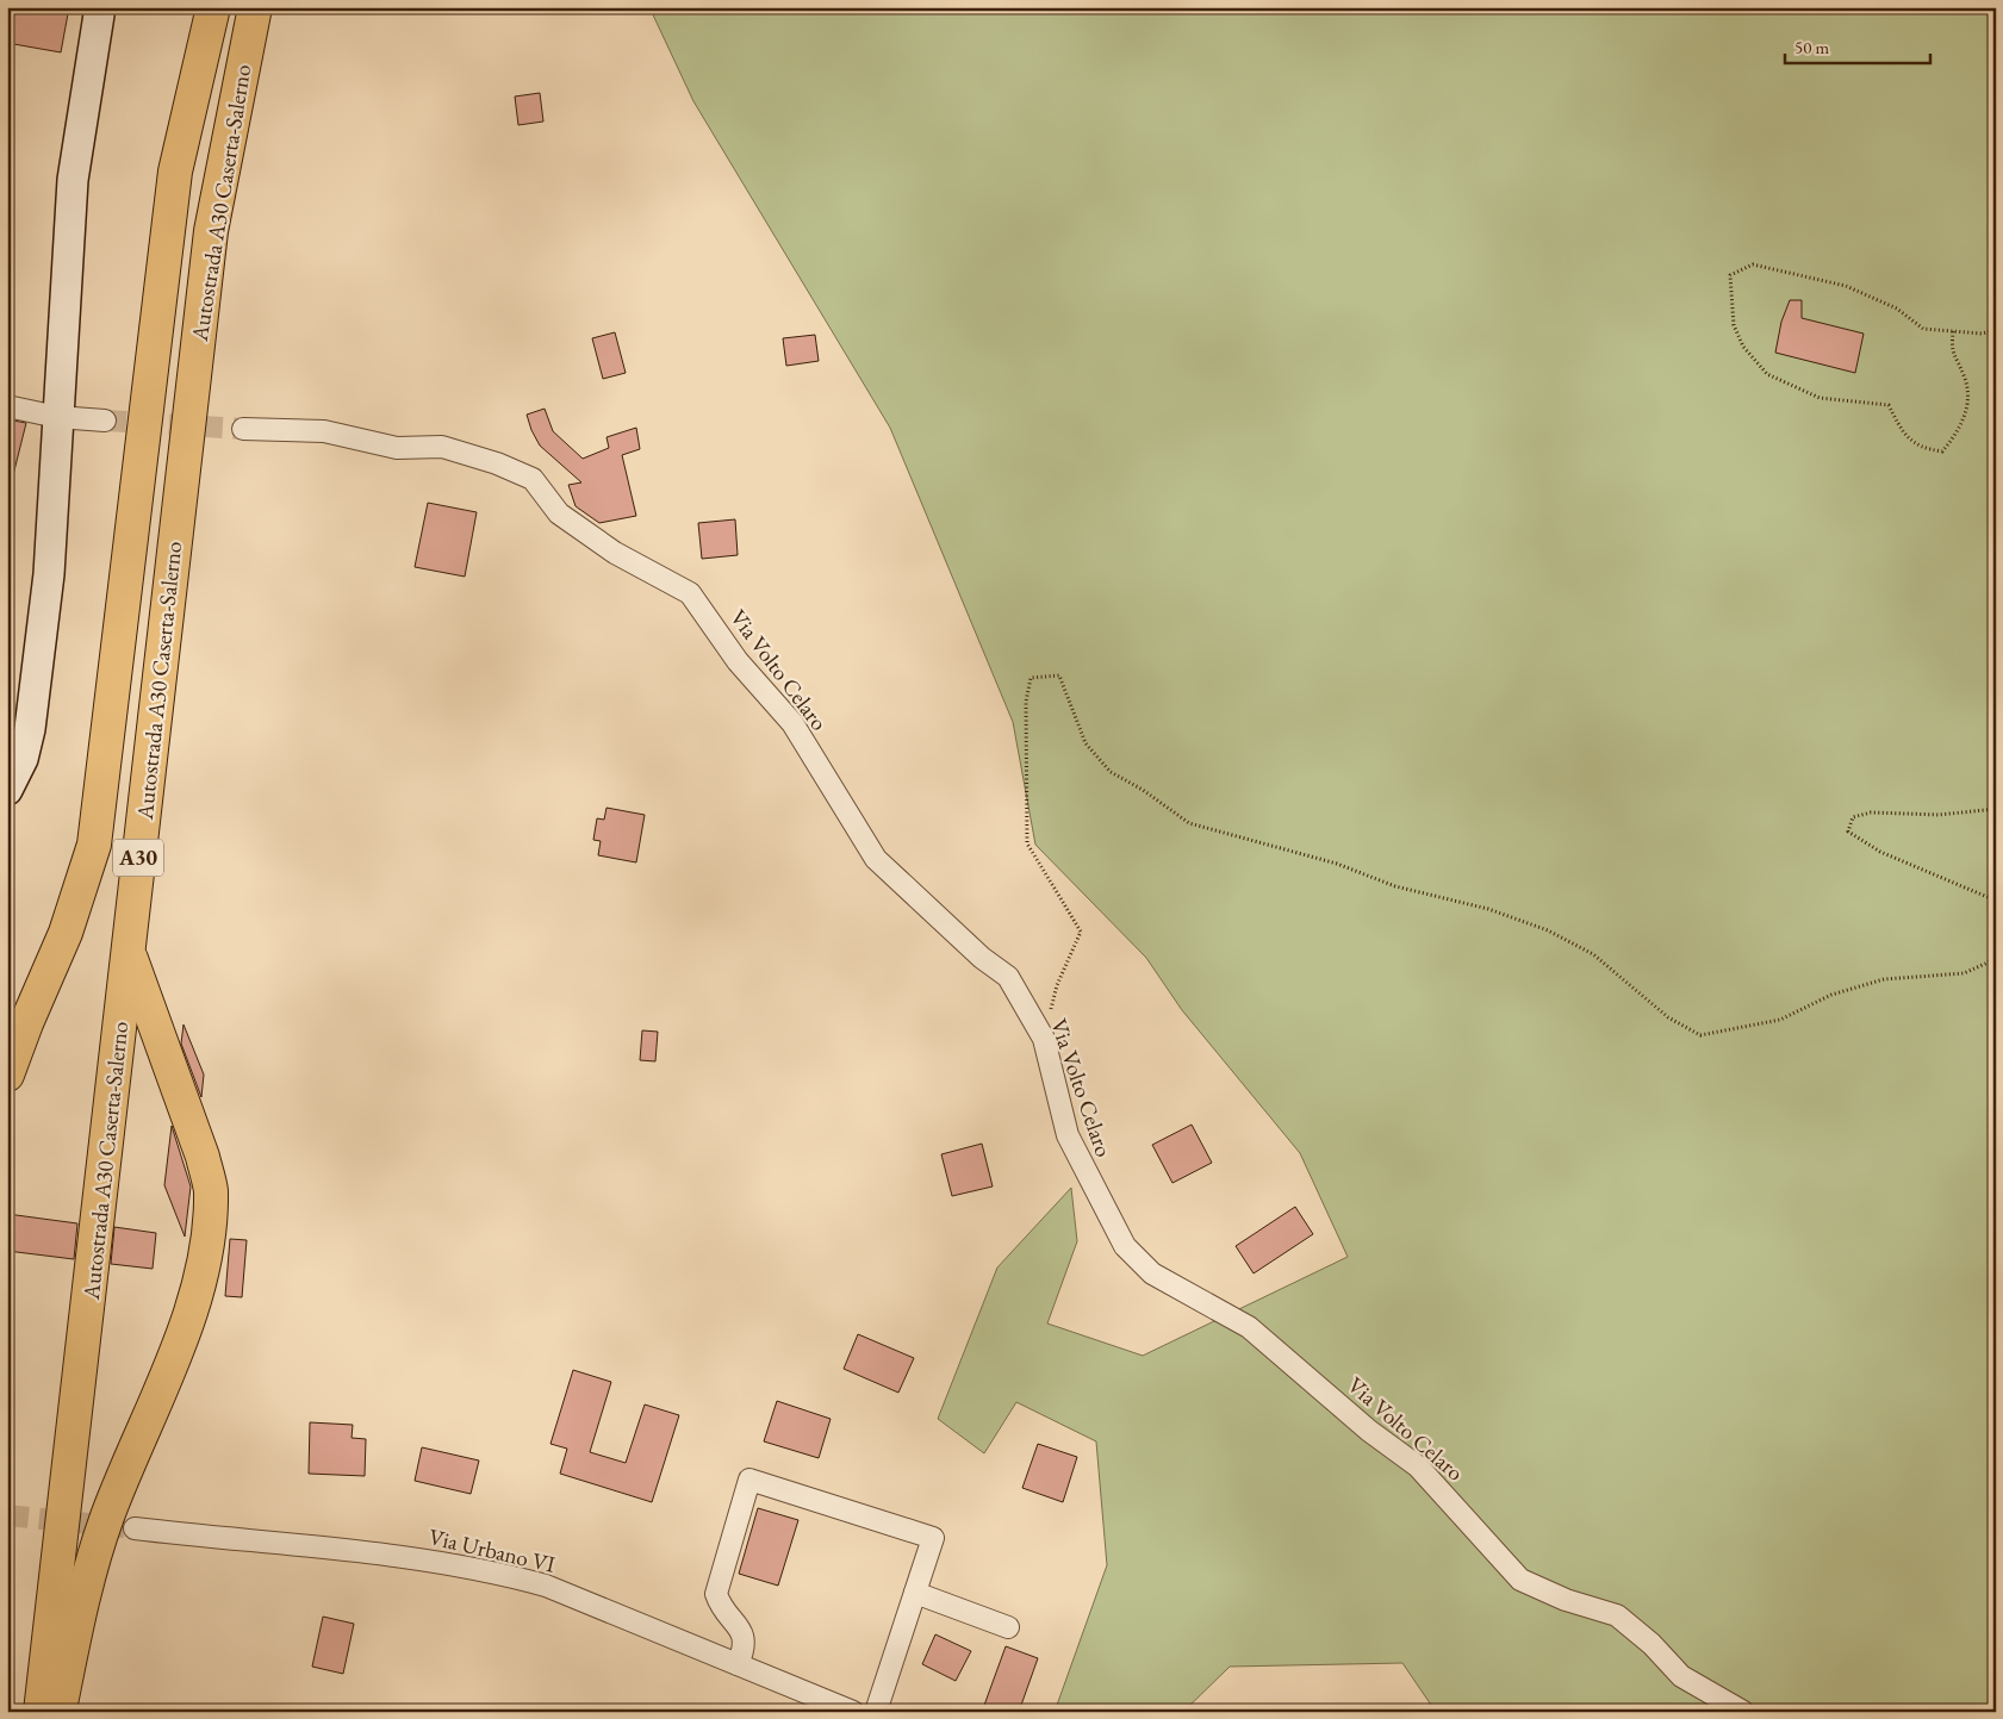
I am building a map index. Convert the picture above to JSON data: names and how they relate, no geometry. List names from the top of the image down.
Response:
{
  "streets": {
    "highway": ["Autostrada A30 Caserta-Salerno", "A30"],
    "street": ["Via Volto Celaro", "Via Urbano VI"]
  },
  "scale_bar": "50 m"
}
